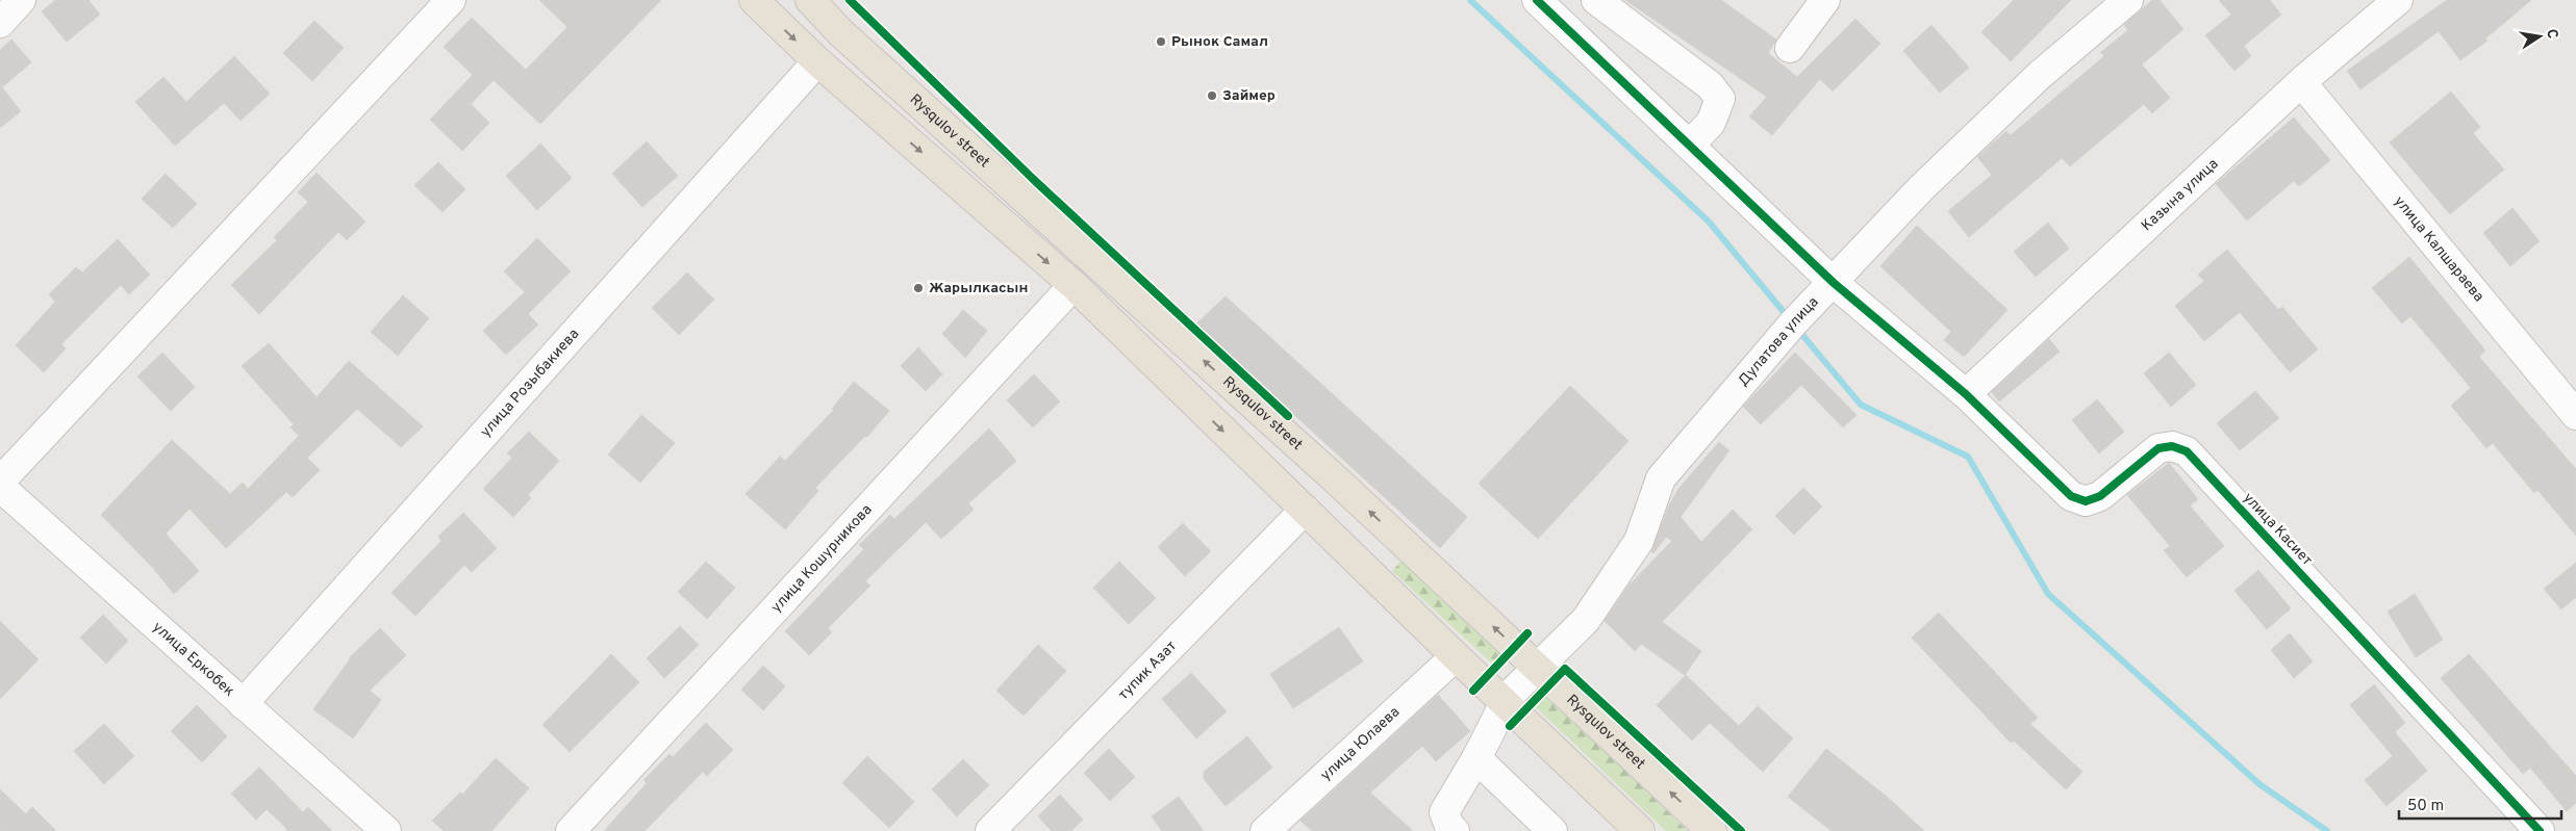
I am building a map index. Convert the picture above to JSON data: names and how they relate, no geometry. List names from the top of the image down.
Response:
{
  "streets": {
    "main road": ["Rysqulov street"],
    "street": [
      "Казына улица",
      "улица Калшараева",
      "Дулатова улица",
      "улица Розыбакиева",
      "улица Касиет",
      "улица Кошурникова",
      "улица Еркобек",
      "тупик Азат",
      "улица Юлаева"
    ]
  },
  "crossings": [
    ["Rysqulov street", "Дулатова улица"],
    ["Казына улица", "улица Калшараева"],
    ["Казына улица", "улица Касиет"],
    ["Дулатова улица", "улица Касиет"],
    ["улица Розыбакиева", "улица Еркобек"]
  ],
  "places": ["Рынок Самал", "Займер", "Жарылкасын"],
  "scale_bar": "50 m",
  "north": "right"
}
